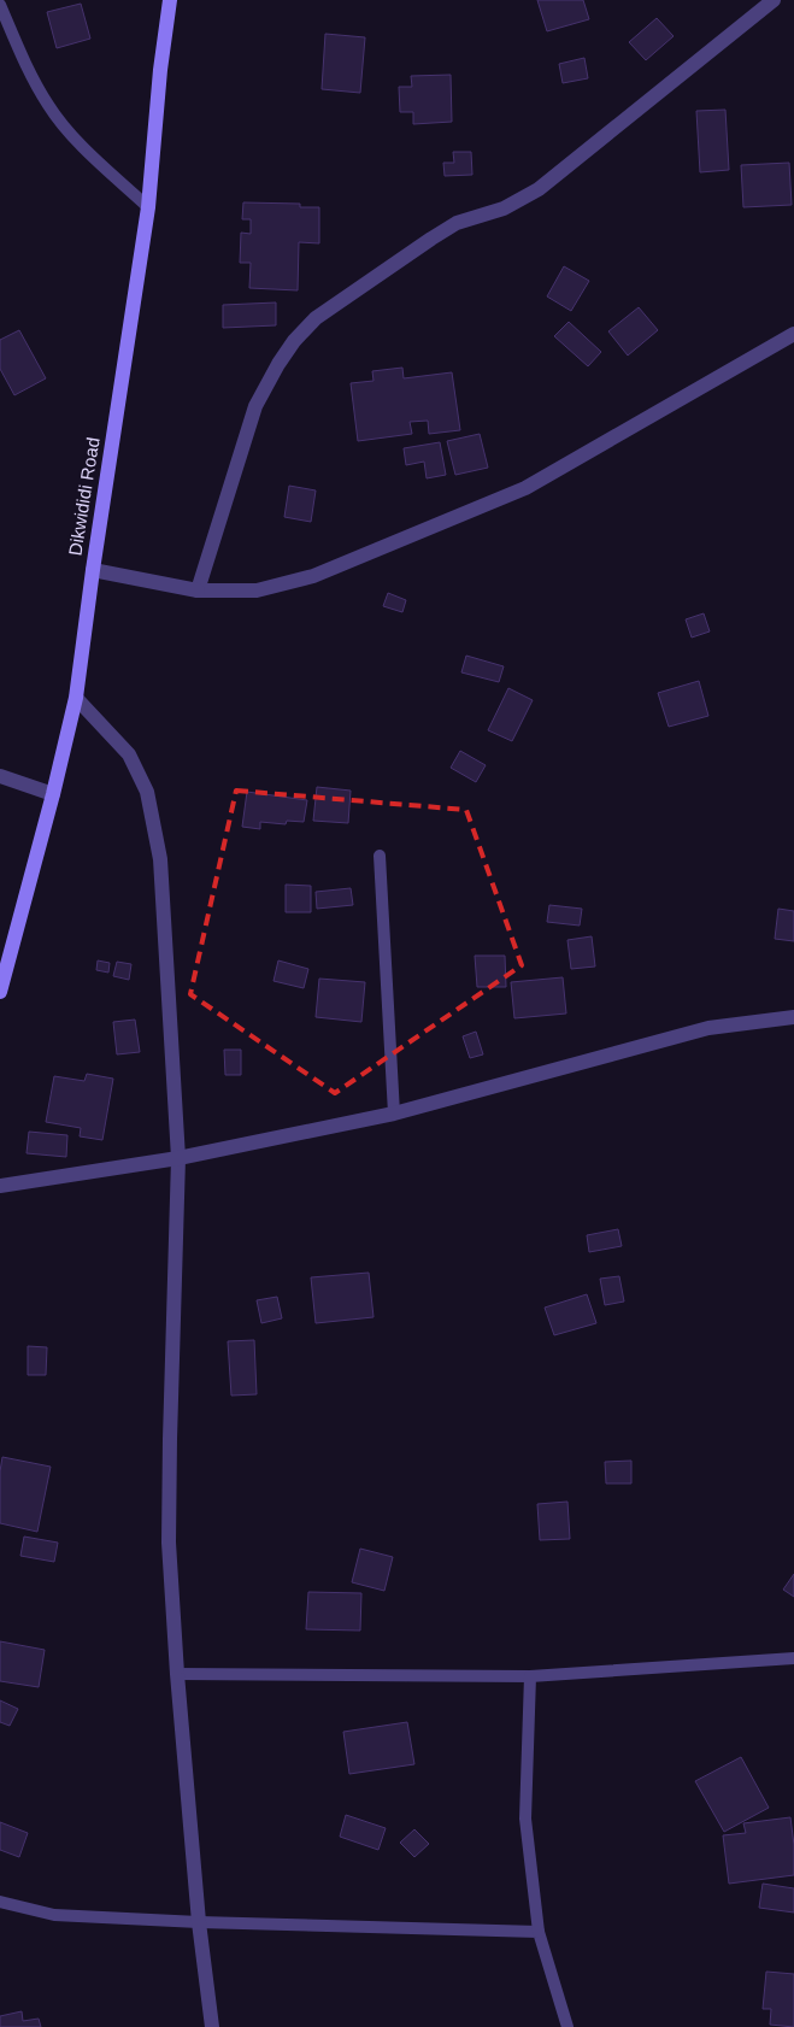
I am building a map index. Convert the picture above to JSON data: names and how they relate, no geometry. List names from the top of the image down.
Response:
{
  "streets": {
    "street": ["Dikwididi Road"]
  }
}
